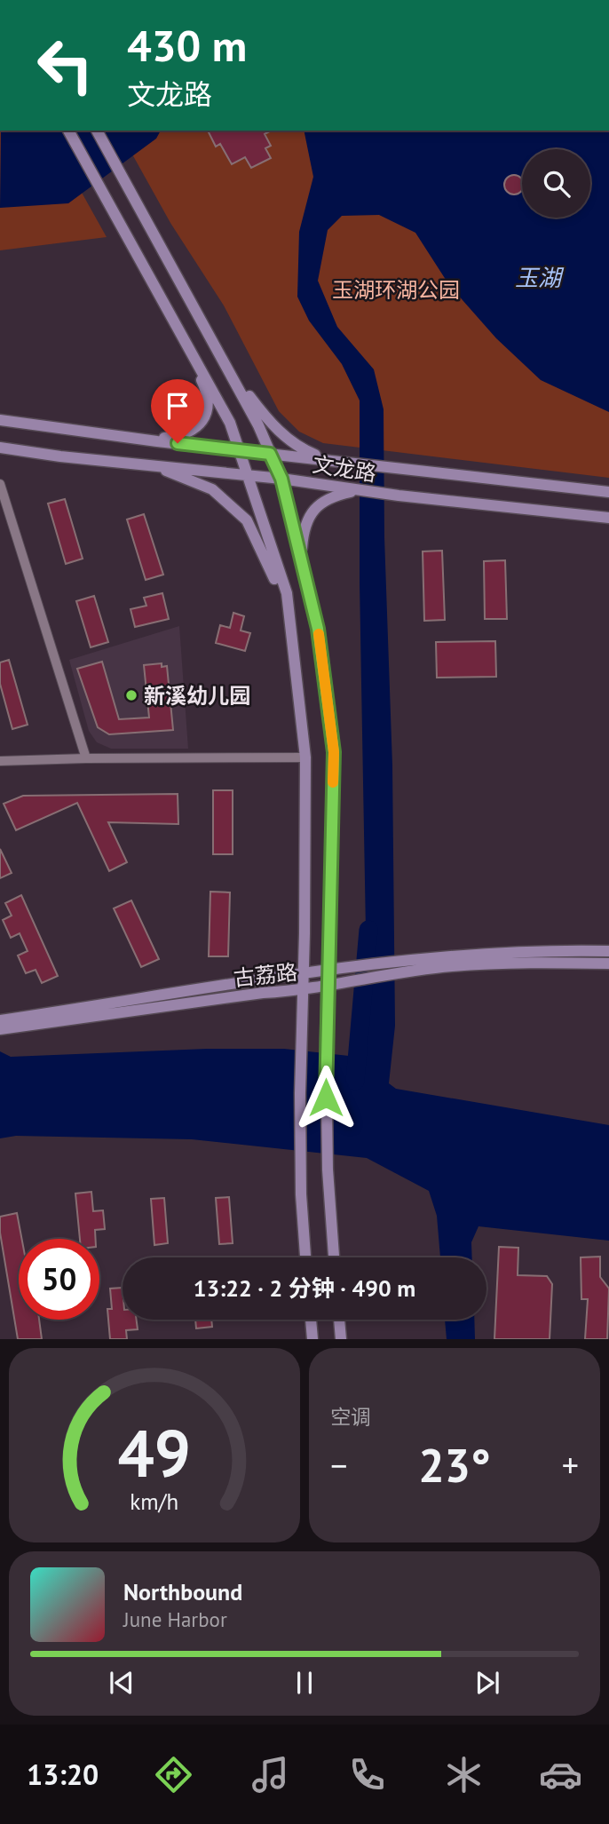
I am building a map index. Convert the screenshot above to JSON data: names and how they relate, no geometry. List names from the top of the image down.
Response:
{
  "streets": {
    "main road": ["文龙路", "古荔路"]
  },
  "water": ["玉湖"],
  "parks": ["玉湖环湖公园"],
  "places": ["新溪幼儿园"],
  "page": {
    "turn": ["430 m", "文龙路"],
    "limit": "50",
    "trip": "13:22 · 2 分钟 · 490 m",
    "tile": "空调",
    "heat": ["−", "23°", "+"],
    "song": ["Northbound", "June Harbor"],
    "tabs": "13:20",
    "gauge": ["49", "km/h"]
  }
}
